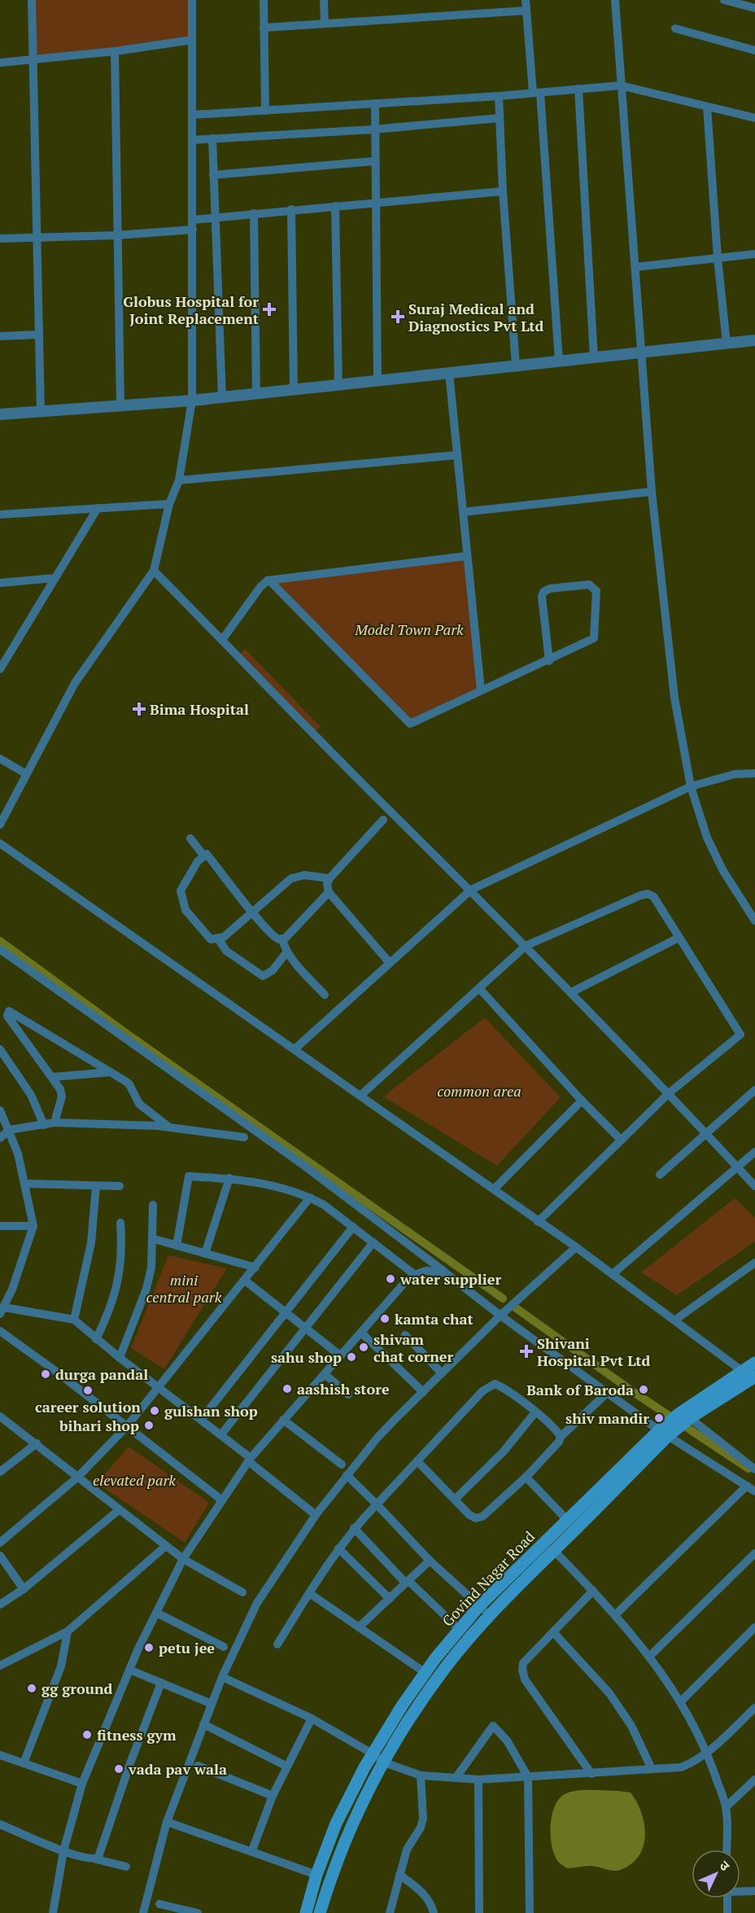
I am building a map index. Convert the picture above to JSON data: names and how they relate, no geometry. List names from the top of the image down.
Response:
{
  "streets": {
    "main road": ["Govind Nagar Road"]
  },
  "parks": [
    "Model Town Park",
    "common area",
    "mini central park",
    "elevated park"
  ],
  "places": {
    "health": [
      "Globus Hospital for Joint Replacement",
      "Suraj Medical and Diagnostics Pvt Ltd",
      "Bima Hospital",
      "Shivani Hospital Pvt Ltd"
    ],
    "other": [
      "water supplier",
      "kamta chat",
      "shivam chat corner",
      "sahu shop",
      "durga pandal",
      "aashish store",
      "Bank of Baroda",
      "career solution",
      "gulshan shop",
      "shiv mandir",
      "bihari shop",
      "petu jee",
      "gg ground",
      "fitness gym",
      "vada pav wala"
    ]
  },
  "north": "top right"
}
